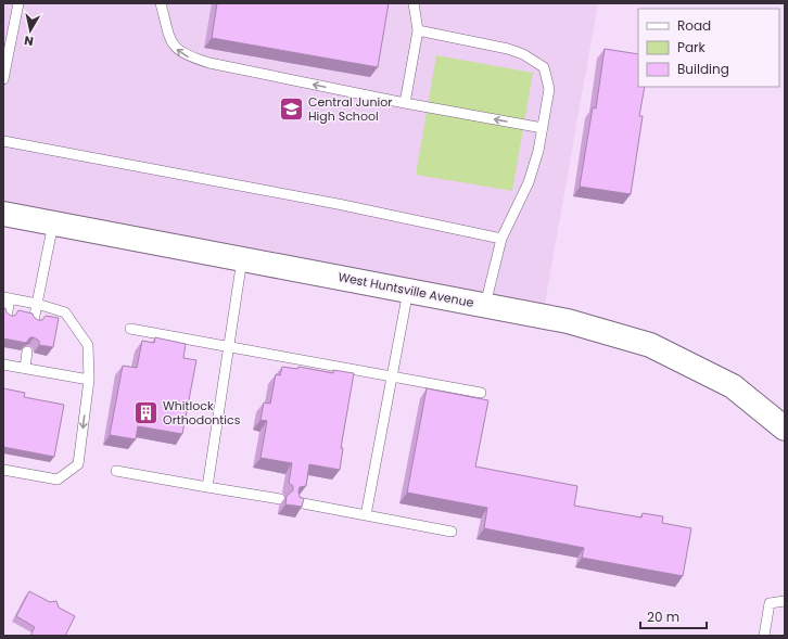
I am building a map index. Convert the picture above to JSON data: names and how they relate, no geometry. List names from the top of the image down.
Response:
{
  "streets": {
    "main road": ["West Huntsville Avenue"]
  },
  "places": {
    "school or university": ["Central Junior High School"],
    "building": ["Whitlock Orthodontics"]
  },
  "legend": ["Road", "Park", "Building"],
  "scale_bar": "20 m",
  "north": "bottom"
}
